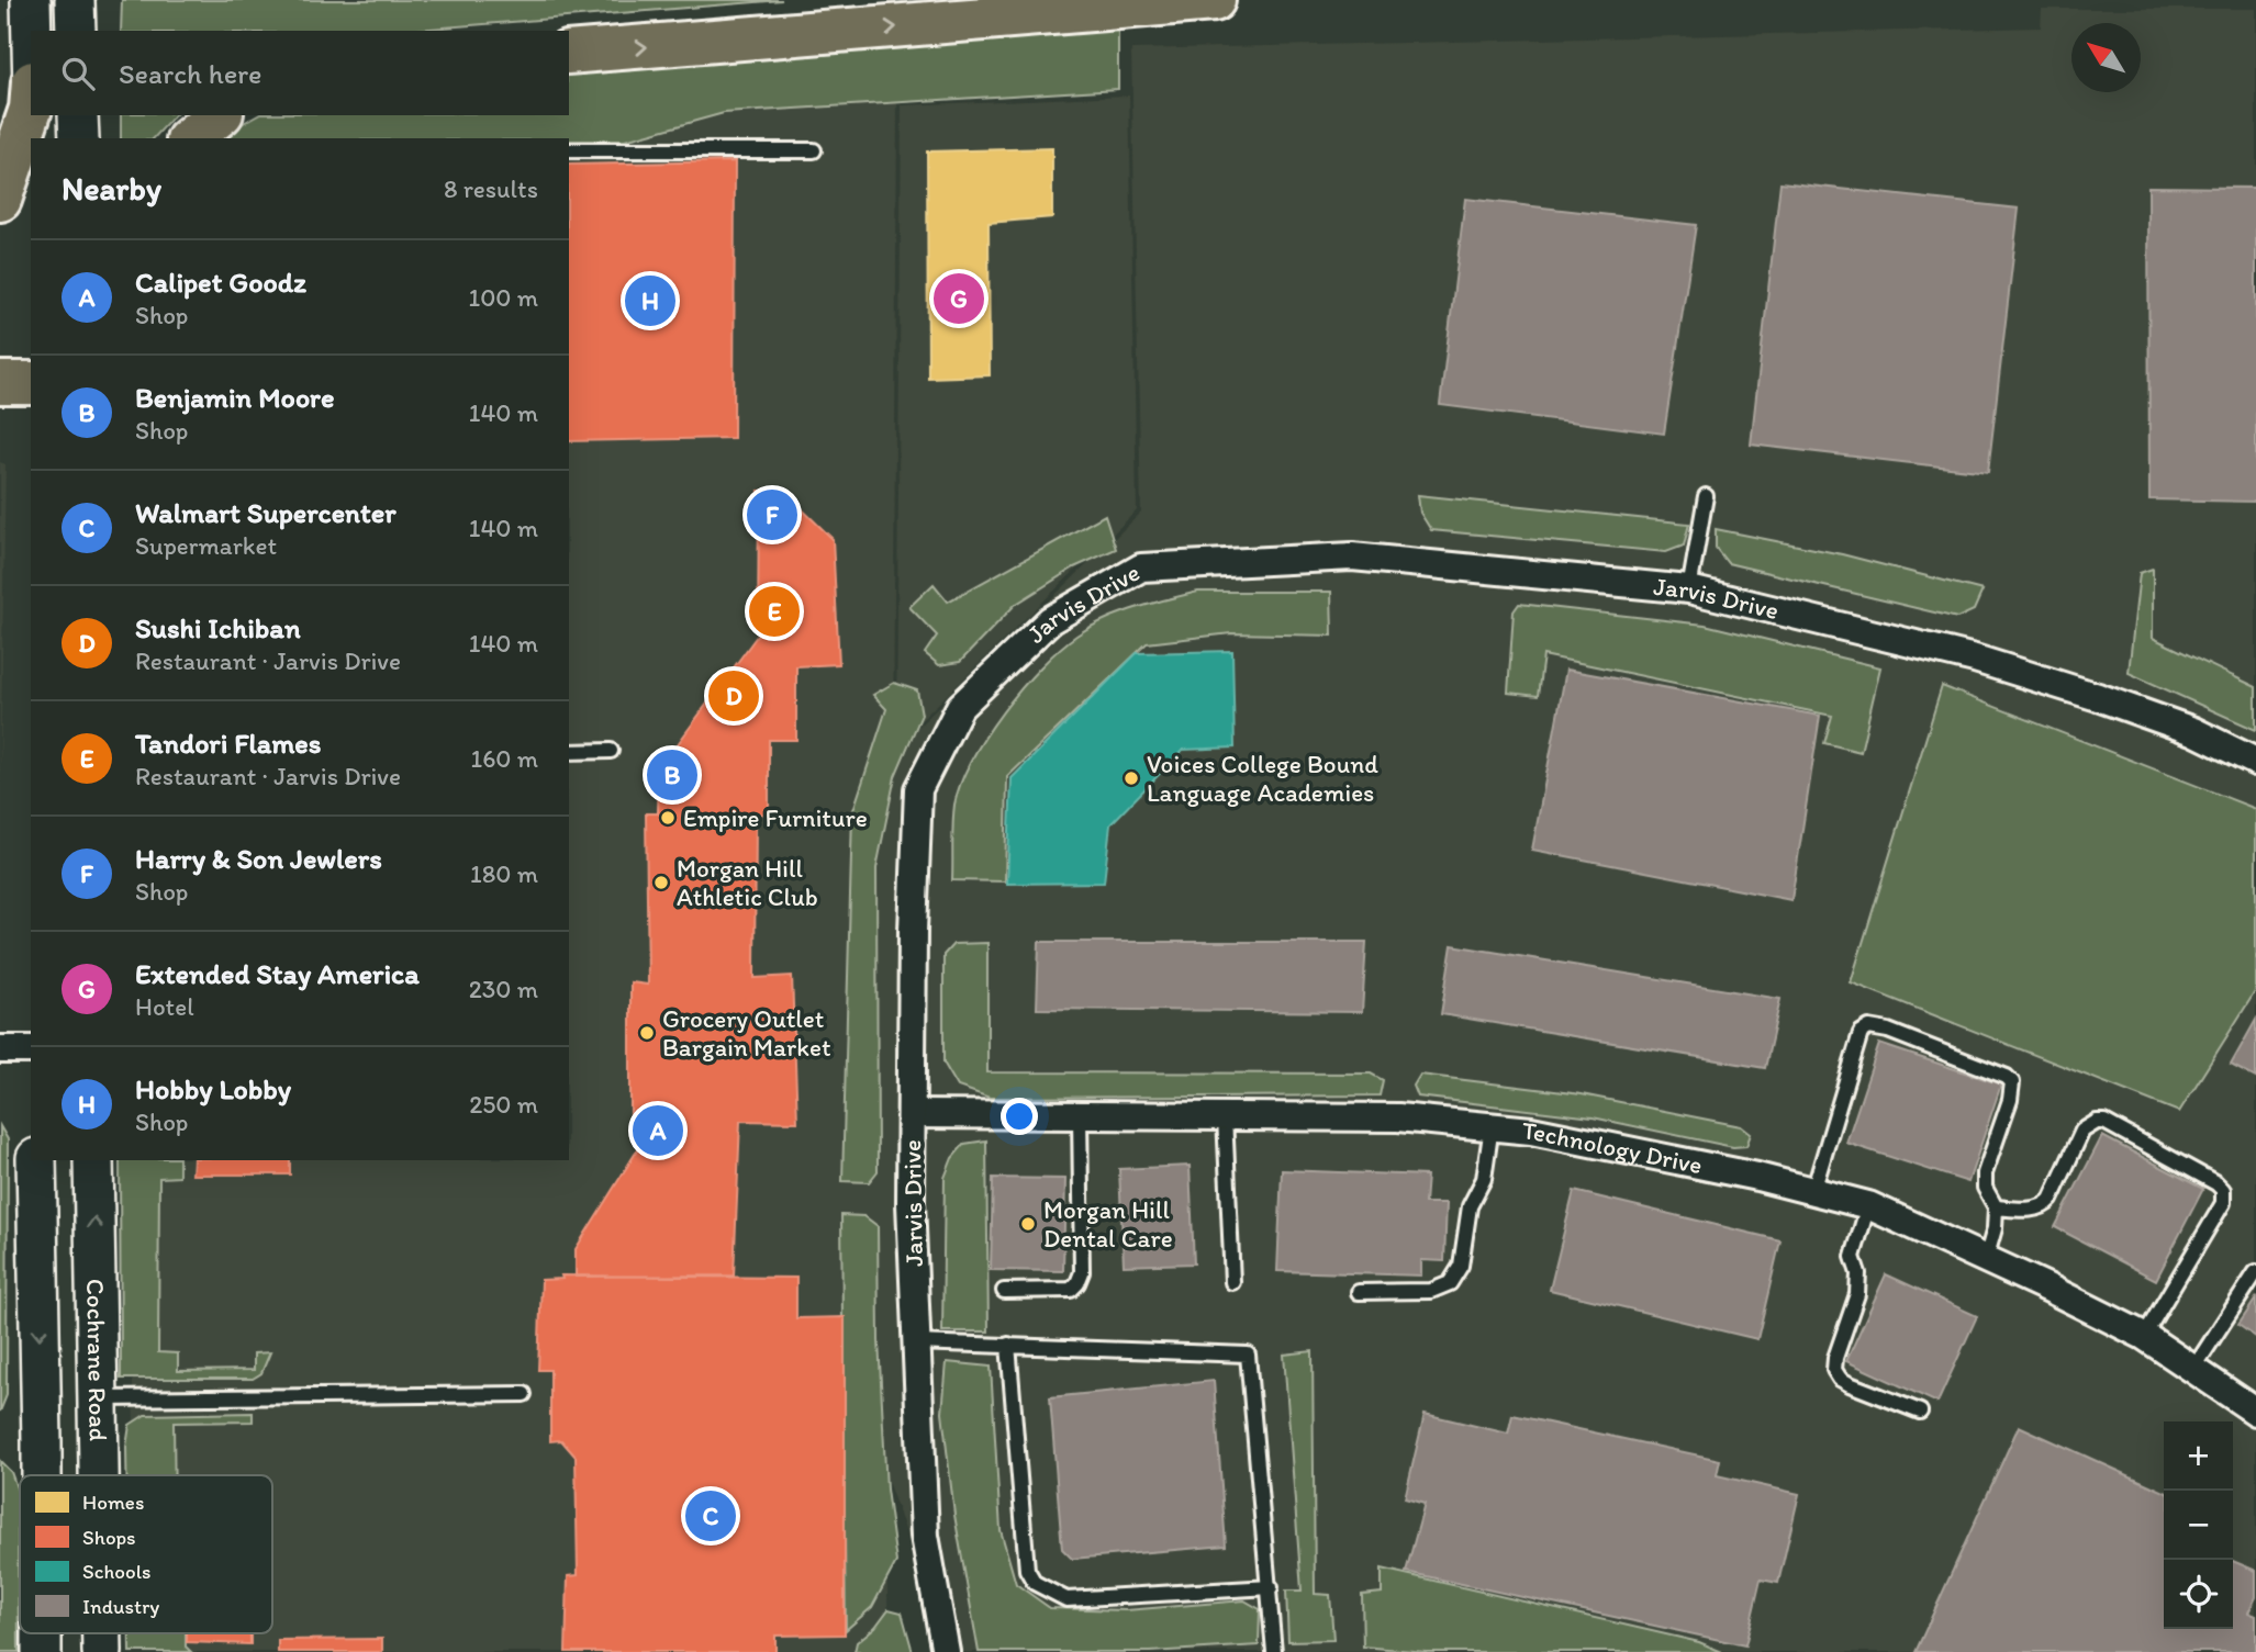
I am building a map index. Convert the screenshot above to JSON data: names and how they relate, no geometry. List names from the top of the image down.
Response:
{
  "streets": {
    "main road": ["Cochrane Road"],
    "street": ["Jarvis Drive", "Technology Drive"]
  },
  "crossings": [
    ["Jarvis Drive", "Technology Drive"]
  ],
  "places": [
    "Voices College Bound Language Academies",
    "Empire Furniture",
    "Morgan Hill Athletic Club",
    "Grocery Outlet Bargain Market",
    "Morgan Hill Dental Care"
  ],
  "legend": [
    "Homes",
    "Shops",
    "Schools",
    "Industry"
  ],
  "north": "top left",
  "page": {
    "search": "Search here",
    "heading": ["Nearby", "8 results"],
    "list": [
      {
        "mark": "A",
        "name": "Calipet Goodz",
        "note": "Shop",
        "value": "100 m"
      },
      {
        "mark": "B",
        "name": "Benjamin Moore",
        "note": "Shop",
        "value": "140 m"
      },
      {
        "mark": "C",
        "name": "Walmart Supercenter",
        "note": "Supermarket",
        "value": "140 m"
      },
      {
        "mark": "D",
        "name": "Sushi Ichiban",
        "note": "Restaurant · Jarvis Drive",
        "value": "140 m"
      },
      {
        "mark": "E",
        "name": "Tandori Flames",
        "note": "Restaurant · Jarvis Drive",
        "value": "160 m"
      },
      {
        "mark": "F",
        "name": "Harry & Son Jewlers",
        "note": "Shop",
        "value": "180 m"
      },
      {
        "mark": "G",
        "name": "Extended Stay America",
        "note": "Hotel",
        "value": "230 m"
      },
      {
        "mark": "H",
        "name": "Hobby Lobby",
        "note": "Shop",
        "value": "250 m"
      }
    ],
    "pins": [
      "G",
      "H",
      "F",
      "E",
      "D",
      "B",
      "A",
      "C"
    ],
    "map_buttons": ["+", "−"]
  }
}
